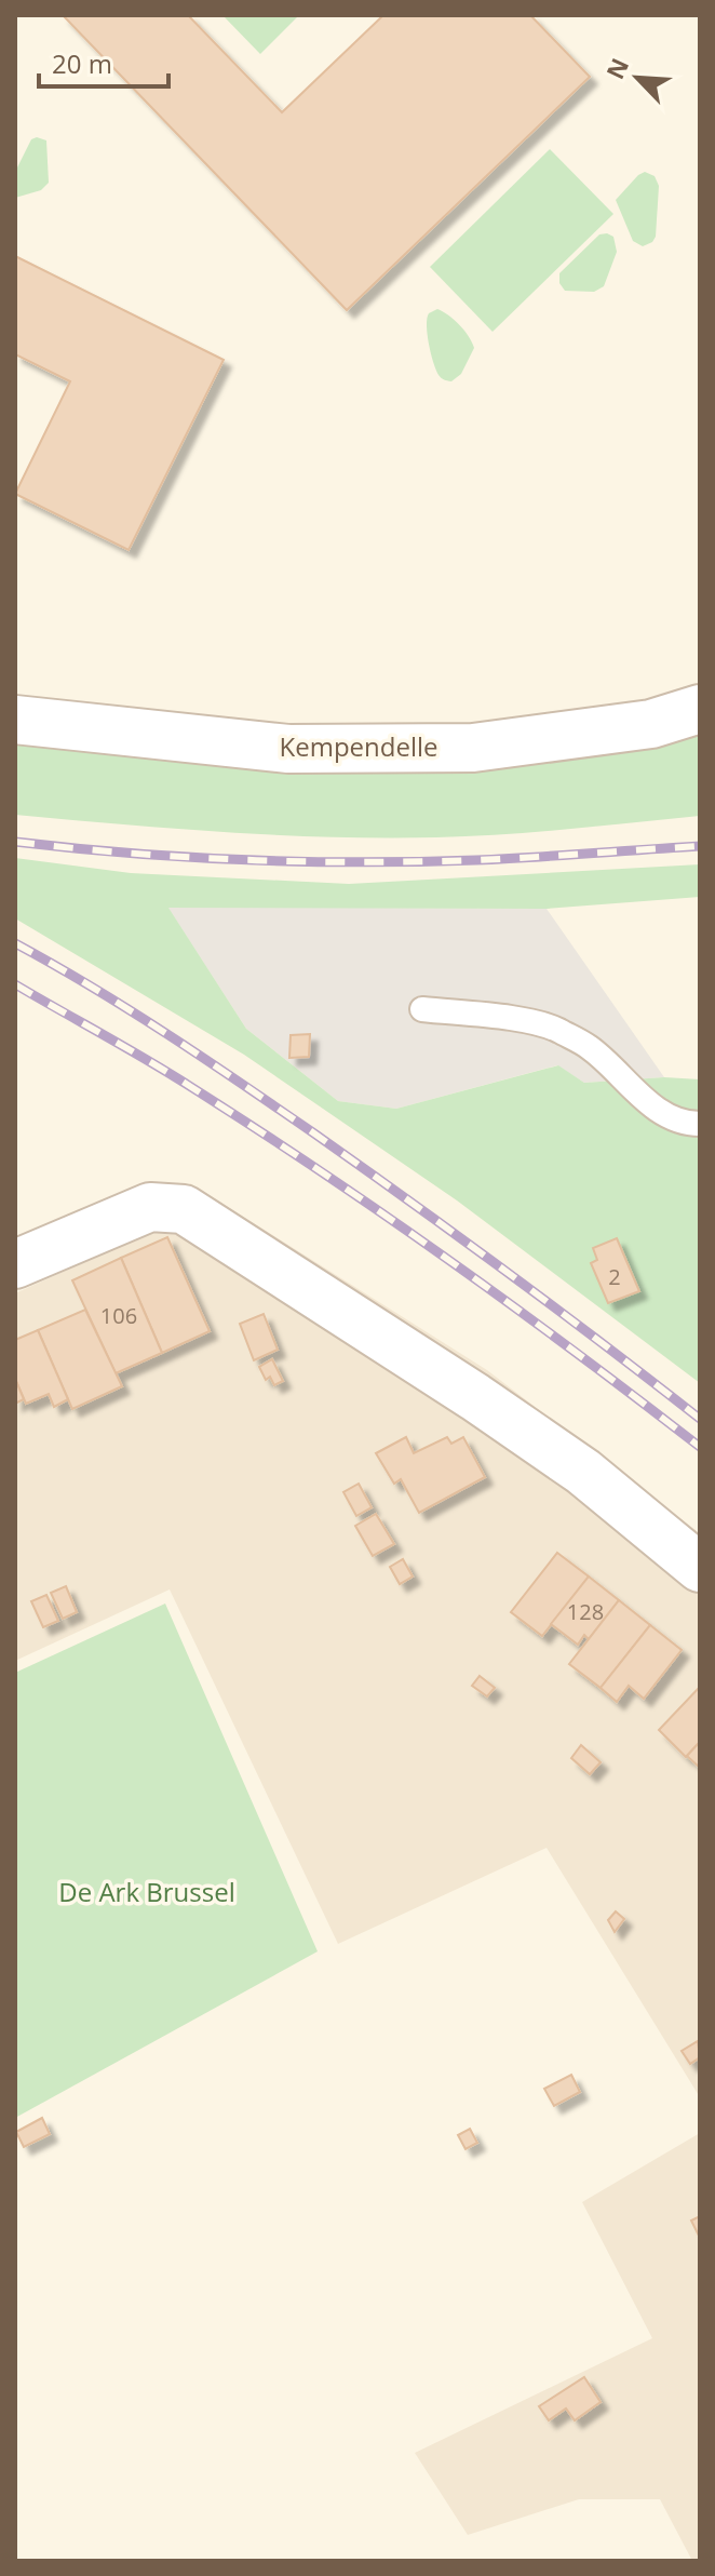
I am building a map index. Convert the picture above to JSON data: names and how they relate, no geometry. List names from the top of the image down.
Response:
{
  "streets": {
    "street": ["Kempendelle"]
  },
  "parks": ["De Ark Brussel"],
  "house_numbers": ["2", "106", "128"],
  "scale_bar": "20 m",
  "north": "top left"
}
